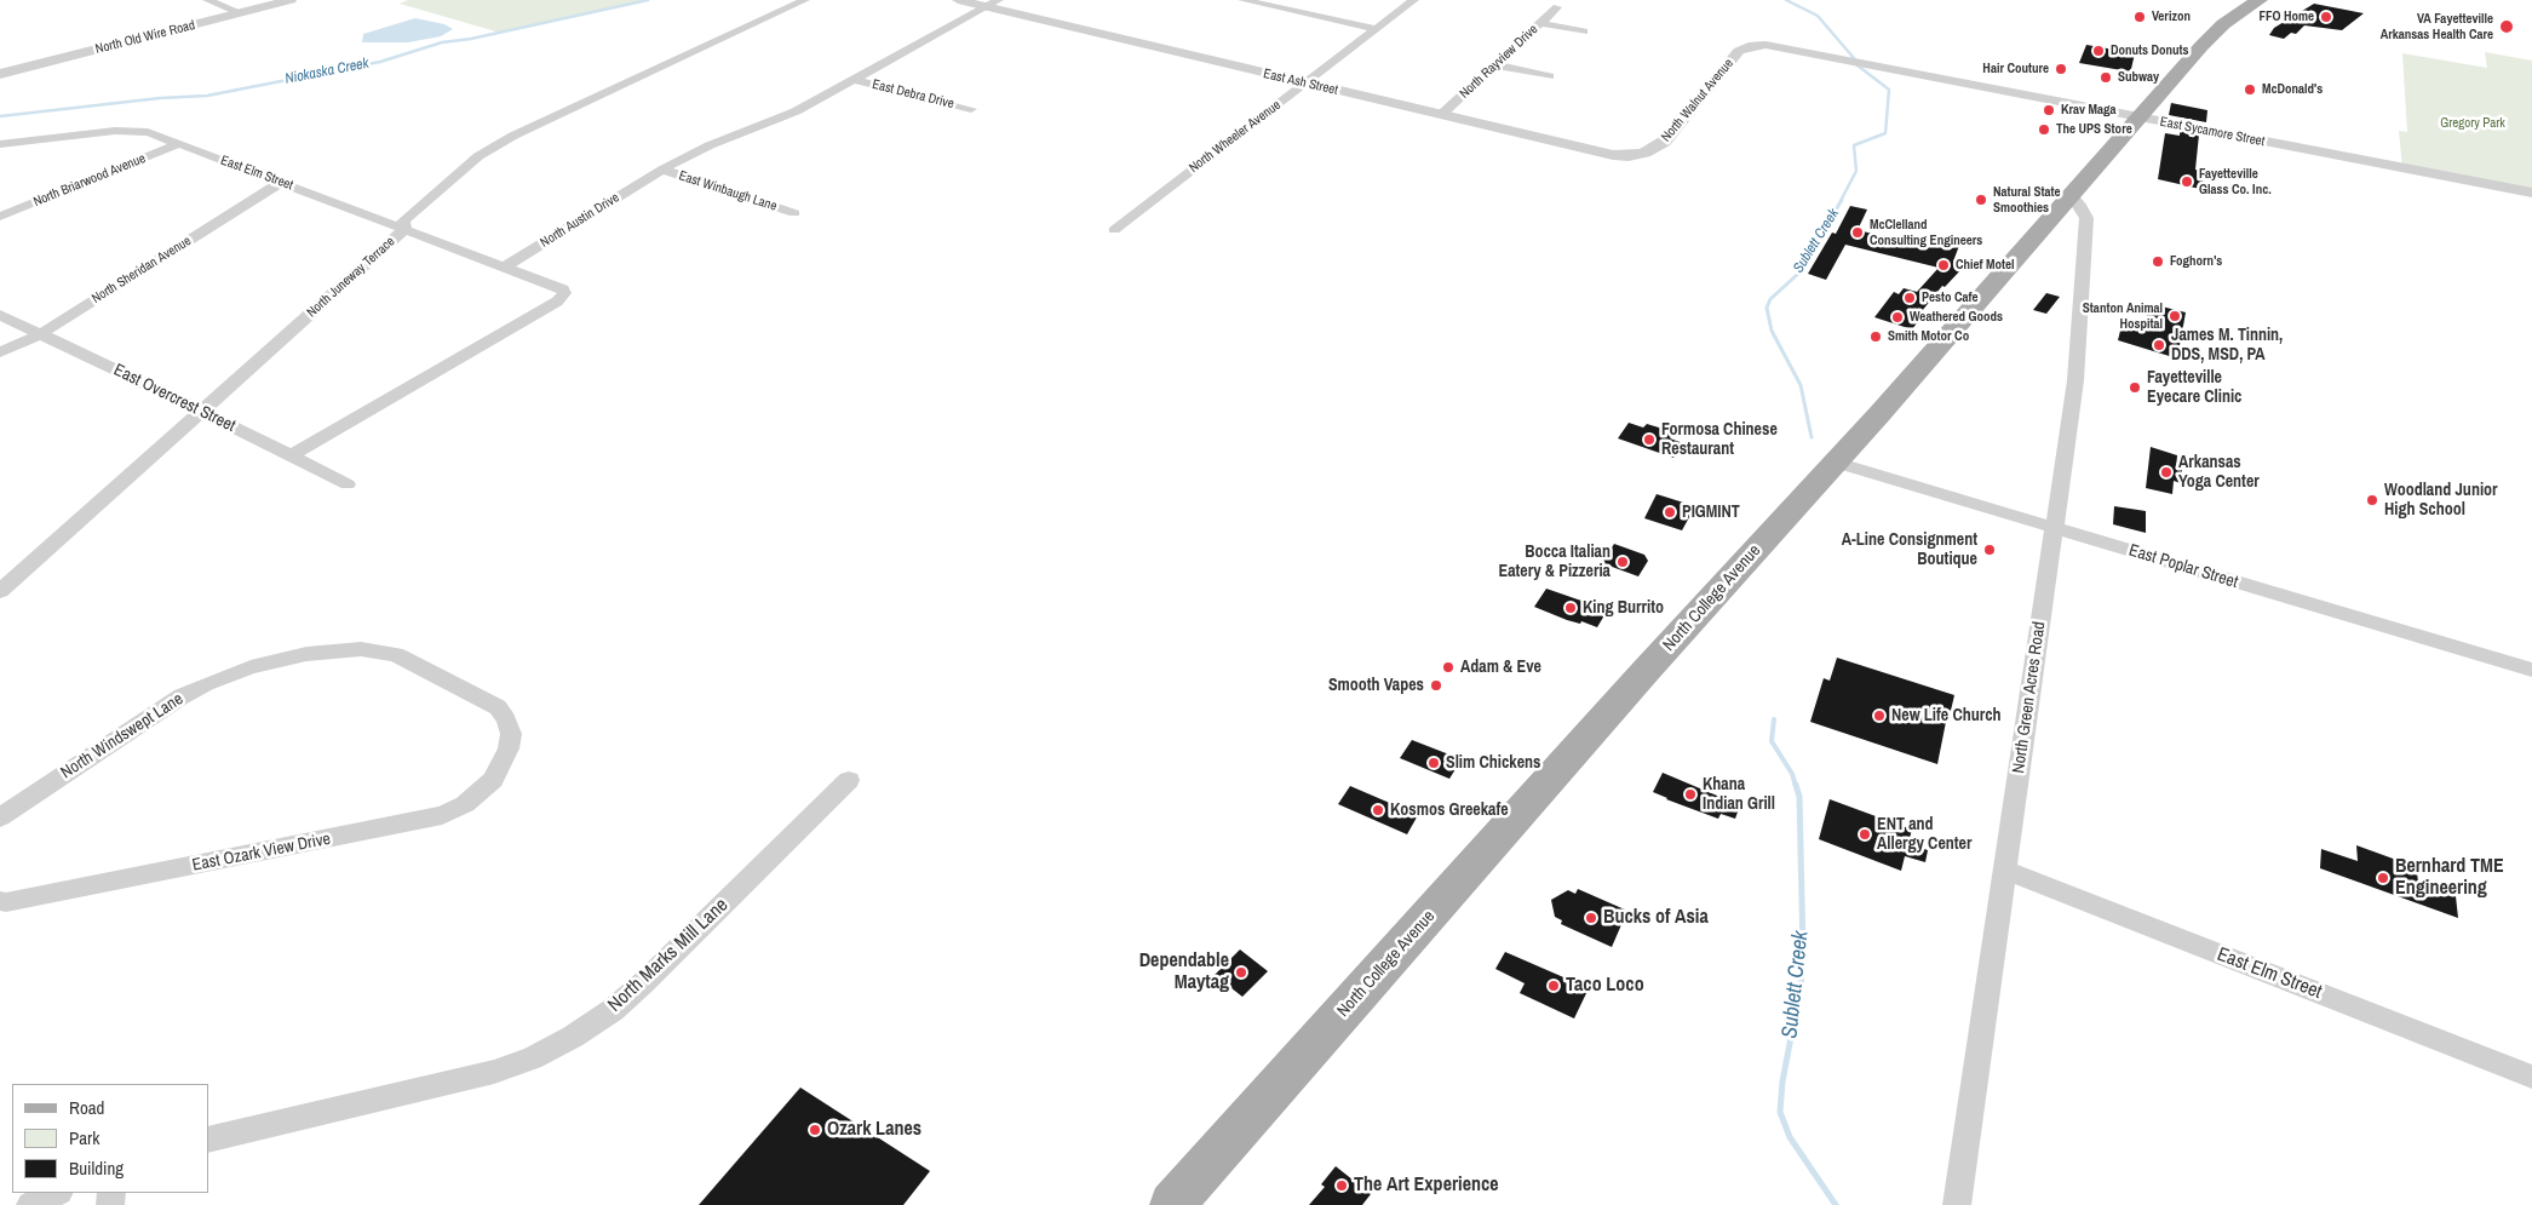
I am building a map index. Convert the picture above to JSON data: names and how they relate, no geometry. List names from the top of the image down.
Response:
{
  "streets": {
    "main road": ["North College Avenue"],
    "street": [
      "North Old Wire Road",
      "North Rayview Drive",
      "East Ash Street",
      "East Debra Drive",
      "North Walnut Avenue",
      "East Sycamore Street",
      "North Wheeler Avenue",
      "East Elm Street",
      "North Briarwood Avenue",
      "East Winbaugh Lane",
      "North Austin Drive",
      "North Sheridan Avenue",
      "North Juneway Terrace",
      "East Overcrest Street",
      "East Poplar Street",
      "North Green Acres Road",
      "North Windswept Lane",
      "East Ozark View Drive",
      "North Marks Mill Lane"
    ]
  },
  "crossings": [
    ["North Rayview Drive", "East Ash Street"],
    ["East Ash Street", "North Walnut Avenue"],
    ["East Ash Street", "North Wheeler Avenue"],
    ["East Ash Street", "North Austin Drive"],
    ["East Debra Drive", "North Austin Drive"],
    ["North Walnut Avenue", "East Sycamore Street"],
    ["East Sycamore Street", "North College Avenue"],
    ["East Elm Street", "North Briarwood Avenue"],
    ["East Elm Street", "North Austin Drive"],
    ["East Elm Street", "North Sheridan Avenue"],
    ["East Elm Street", "North Juneway Terrace"],
    ["East Elm Street", "North Green Acres Road"],
    ["East Winbaugh Lane", "North Austin Drive"],
    ["North Sheridan Avenue", "East Overcrest Street"],
    ["North Juneway Terrace", "East Overcrest Street"],
    ["East Poplar Street", "North College Avenue"],
    ["East Poplar Street", "North Green Acres Road"],
    ["North College Avenue", "North Green Acres Road"],
    ["North Windswept Lane", "East Ozark View Drive"]
  ],
  "water": ["Niokaska Creek", "Sublett Creek"],
  "parks": ["Gregory Park"],
  "places": [
    "Verizon",
    "FFO Home",
    "VA Fayetteville Arkansas Health Care",
    "Donuts Donuts",
    "Hair Couture",
    "Subway",
    "McDonald's",
    "Krav Maga",
    "The UPS Store",
    "Fayetteville Glass Co. Inc.",
    "Natural State Smoothies",
    "McClelland Consulting Engineers",
    "Foghorn's",
    "Chief Motel",
    "Pesto Cafe",
    "Stanton Animal Hospital",
    "Weathered Goods",
    "Smith Motor Co",
    "James M. Tinnin, DDS, MSD, PA",
    "Fayetteville Eyecare Clinic",
    "Formosa Chinese Restaurant",
    "Arkansas Yoga Center",
    "Woodland Junior High School",
    "PIGMINT",
    "A-Line Consignment Boutique",
    "Bocca Italian Eatery & Pizzeria",
    "King Burrito",
    "Adam & Eve",
    "Smooth Vapes",
    "New Life Church",
    "Slim Chickens",
    "Khana Indian Grill",
    "Kosmos Greekafe",
    "ENT and Allergy Center",
    "Bernhard TME Engineering",
    "Bucks of Asia",
    "Dependable Maytag",
    "Taco Loco",
    "Ozark Lanes",
    "The Art Experience"
  ],
  "legend": ["Road", "Park", "Building"]
}
